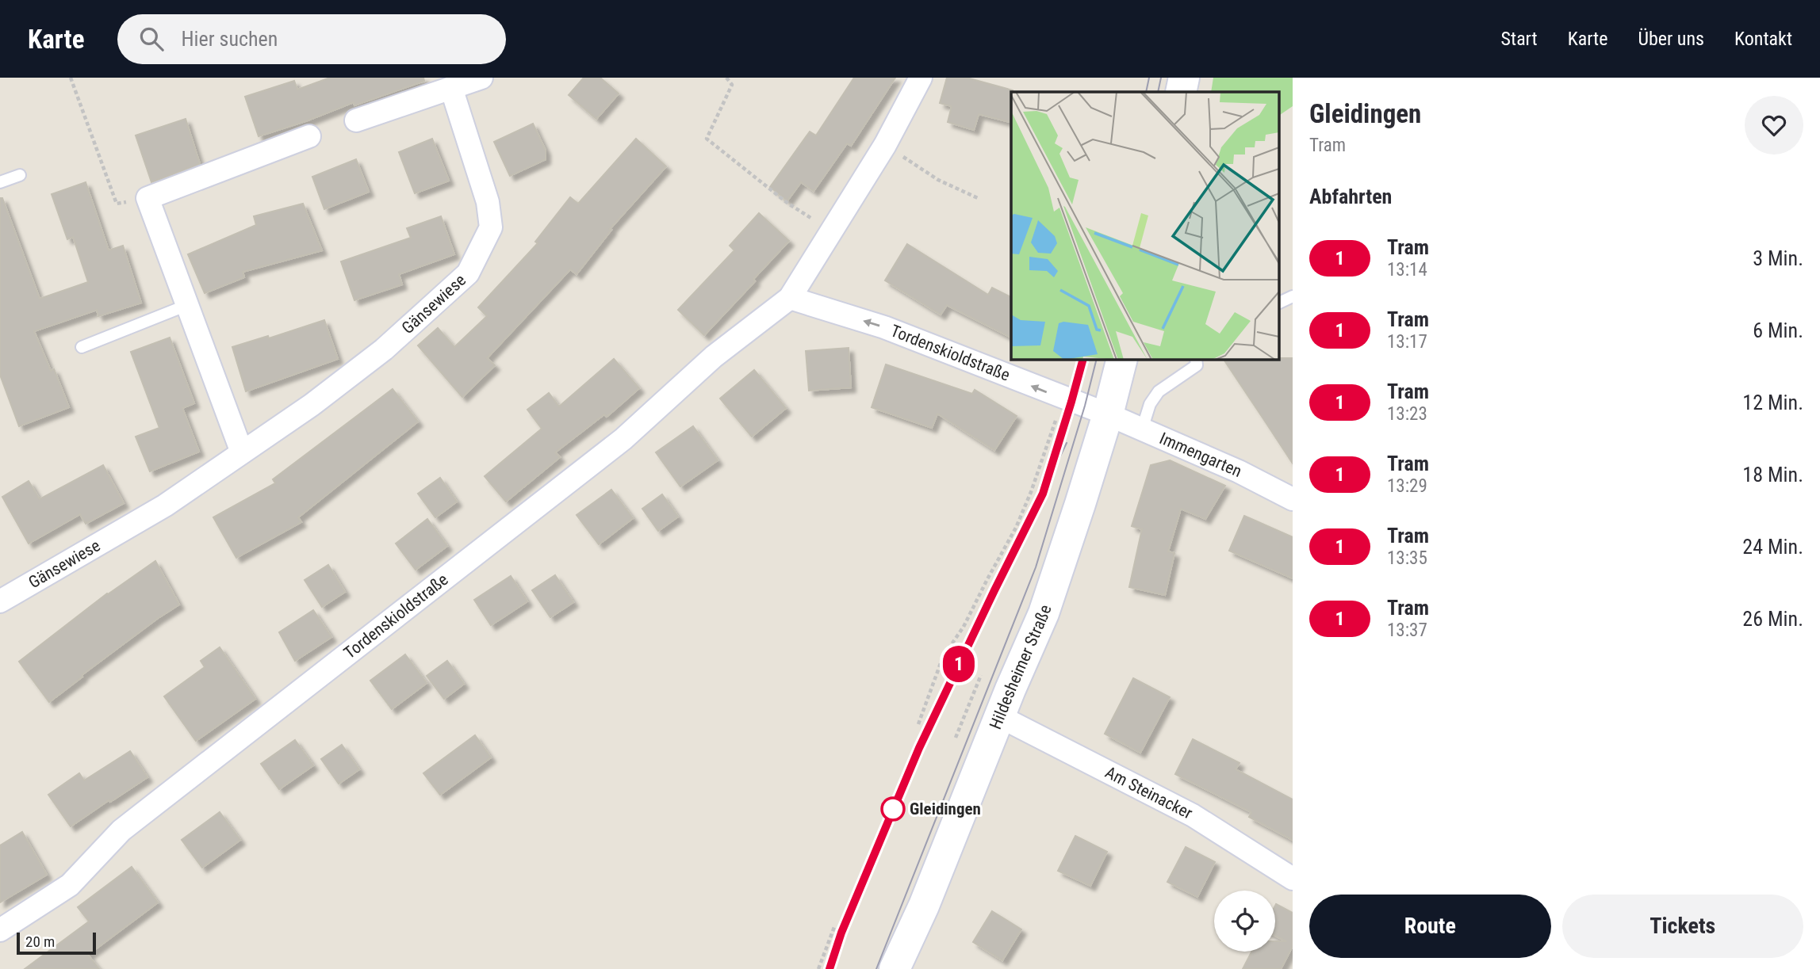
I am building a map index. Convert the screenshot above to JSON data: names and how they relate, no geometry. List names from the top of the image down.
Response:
{
  "streets": {
    "street": [
      "Gänsewiese",
      "Tordenskioldstraße",
      "Immengarten",
      "Hildesheimer Straße",
      "Am Steinacker"
    ]
  },
  "crossings": [
    ["Tordenskioldstraße", "Immengarten"],
    ["Tordenskioldstraße", "Hildesheimer Straße"],
    ["Immengarten", "Hildesheimer Straße"],
    ["Hildesheimer Straße", "Am Steinacker"]
  ],
  "places": ["Gleidingen"],
  "lines": ["tram line 1"],
  "scale_bar": "20 m",
  "page": {
    "header": "Karte",
    "search": "Hier suchen",
    "nav": [
      "Start",
      "Karte",
      "Über uns",
      "Kontakt"
    ],
    "on_map": "1",
    "heading": [
      ["Gleidingen", "Tram"],
      "Abfahrten"
    ],
    "list": [
      {
        "mark": "1",
        "name": "Tram",
        "note": "13:14",
        "value": "3 Min."
      },
      {
        "mark": "1",
        "name": "Tram",
        "note": "13:17",
        "value": "6 Min."
      },
      {
        "mark": "1",
        "name": "Tram",
        "note": "13:23",
        "value": "12 Min."
      },
      {
        "mark": "1",
        "name": "Tram",
        "note": "13:29",
        "value": "18 Min."
      },
      {
        "mark": "1",
        "name": "Tram",
        "note": "13:35",
        "value": "24 Min."
      },
      {
        "mark": "1",
        "name": "Tram",
        "note": "13:37",
        "value": "26 Min."
      }
    ],
    "buttons": ["Route", "Tickets"],
    "scale": "20 m"
  }
}
